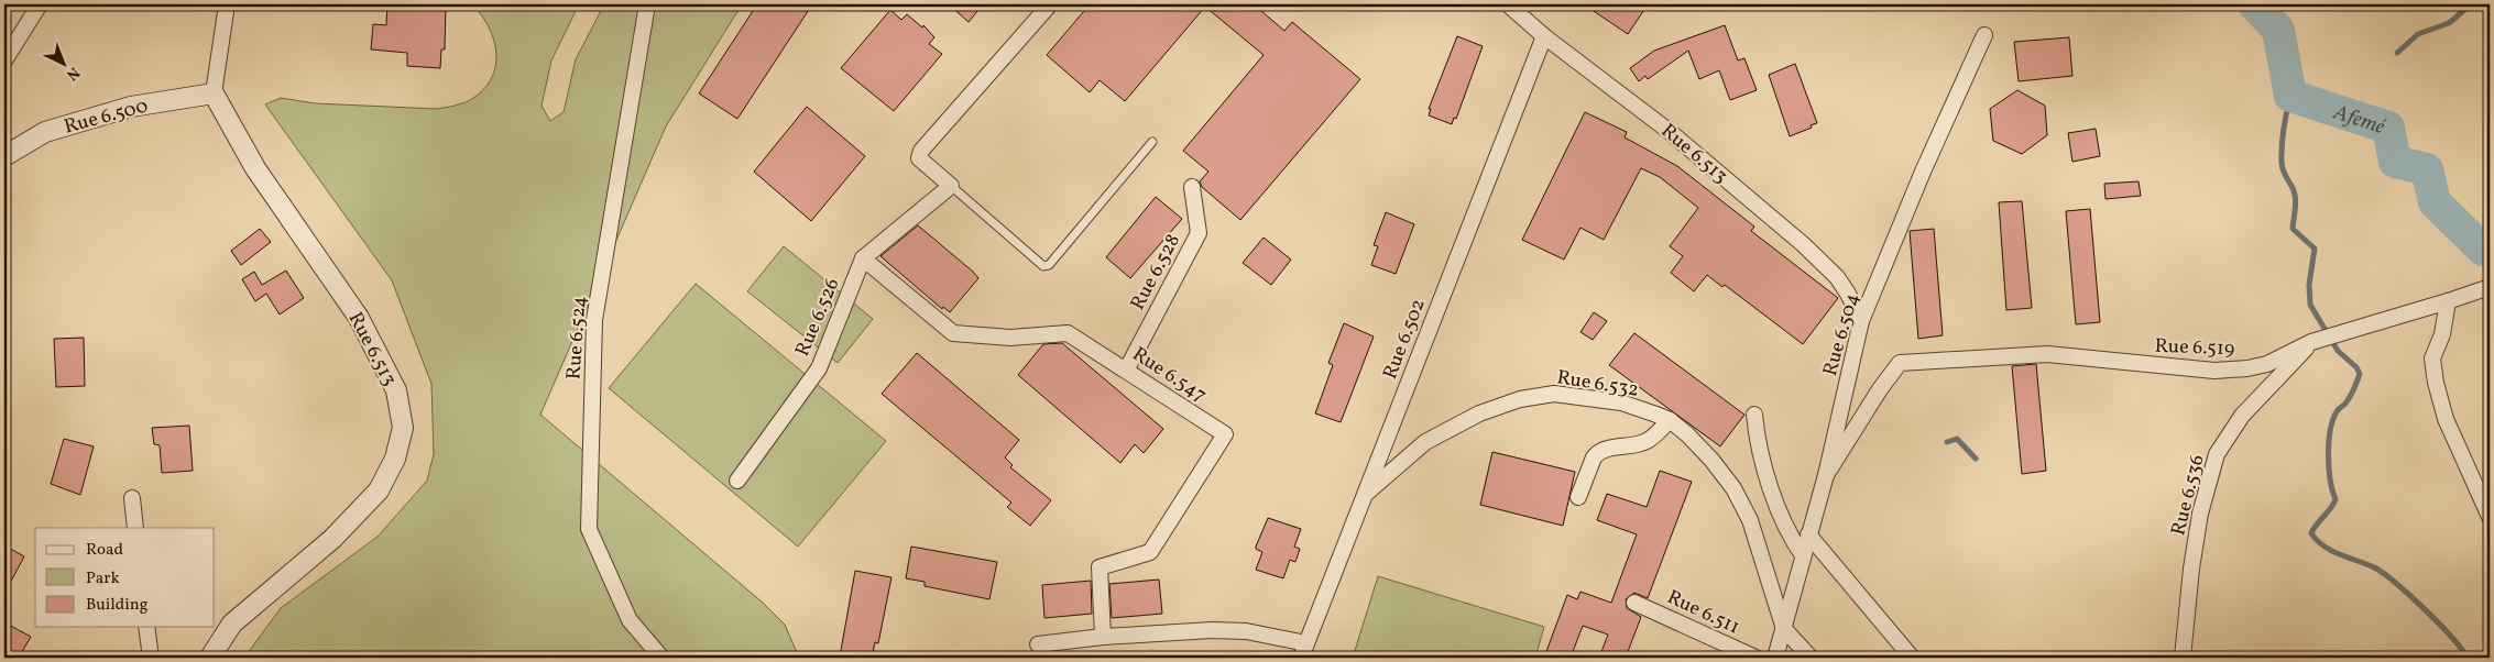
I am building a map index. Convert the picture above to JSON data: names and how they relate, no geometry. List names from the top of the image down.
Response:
{
  "streets": {
    "street": [
      "Rue 6.500",
      "Rue 6.513",
      "Rue 6.528",
      "Rue 6.526",
      "Rue 6.504",
      "Rue 6.524",
      "Rue 6.502",
      "Rue 6.519",
      "Rue 6.547",
      "Rue 6.532",
      "Rue 6.536",
      "Rue 6.511"
    ]
  },
  "crossings": [
    ["Rue 6.500", "Rue 6.513"],
    ["Rue 6.513", "Rue 6.504"],
    ["Rue 6.513", "Rue 6.502"],
    ["Rue 6.528", "Rue 6.547"],
    ["Rue 6.526", "Rue 6.547"],
    ["Rue 6.504", "Rue 6.519"],
    ["Rue 6.504", "Rue 6.532"],
    ["Rue 6.502", "Rue 6.532"],
    ["Rue 6.519", "Rue 6.536"]
  ],
  "water": ["Afemé"],
  "legend": ["Road", "Park", "Building"],
  "north": "bottom right"
}
